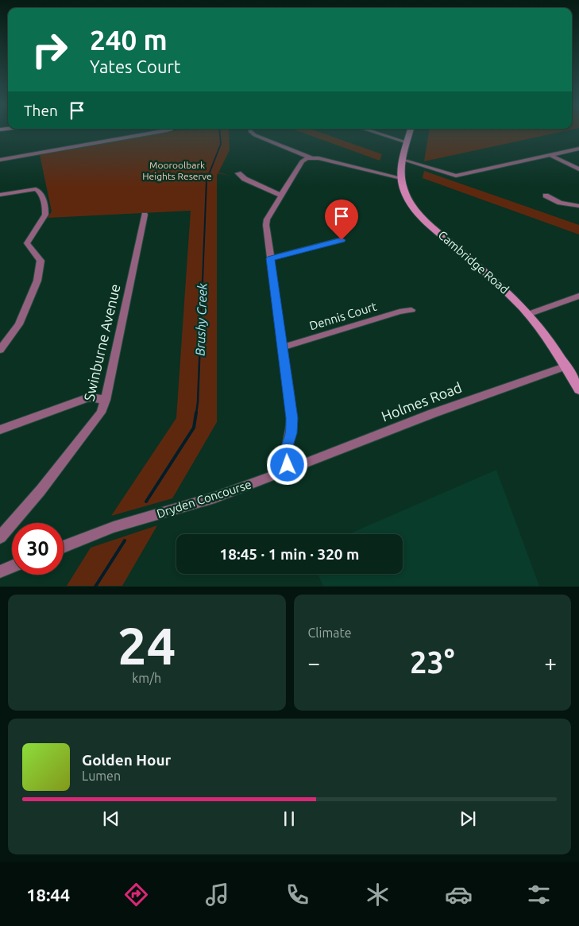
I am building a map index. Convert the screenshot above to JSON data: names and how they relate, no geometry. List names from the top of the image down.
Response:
{
  "streets": {
    "main road": ["Cambridge Road"],
    "street": [
      "Dennis Court",
      "Swinburne Avenue",
      "Holmes Road",
      "Dryden Concourse"
    ]
  },
  "crossings": [
    ["Cambridge Road", "Holmes Road"],
    ["Holmes Road", "Dryden Concourse"]
  ],
  "water": ["Brushy Creek"],
  "parks": ["Mooroolbark Heights Reserve"],
  "page": {
    "turn": ["240 m", "Yates Court"],
    "then": "Then",
    "limit": "30",
    "trip": "18:45 · 1 min · 320 m",
    "tile": [
      ["24", "km/h"],
      "Climate"
    ],
    "heat": ["−", "23°", "+"],
    "song": ["Golden Hour", "Lumen"],
    "tabs": "18:44"
  }
}
